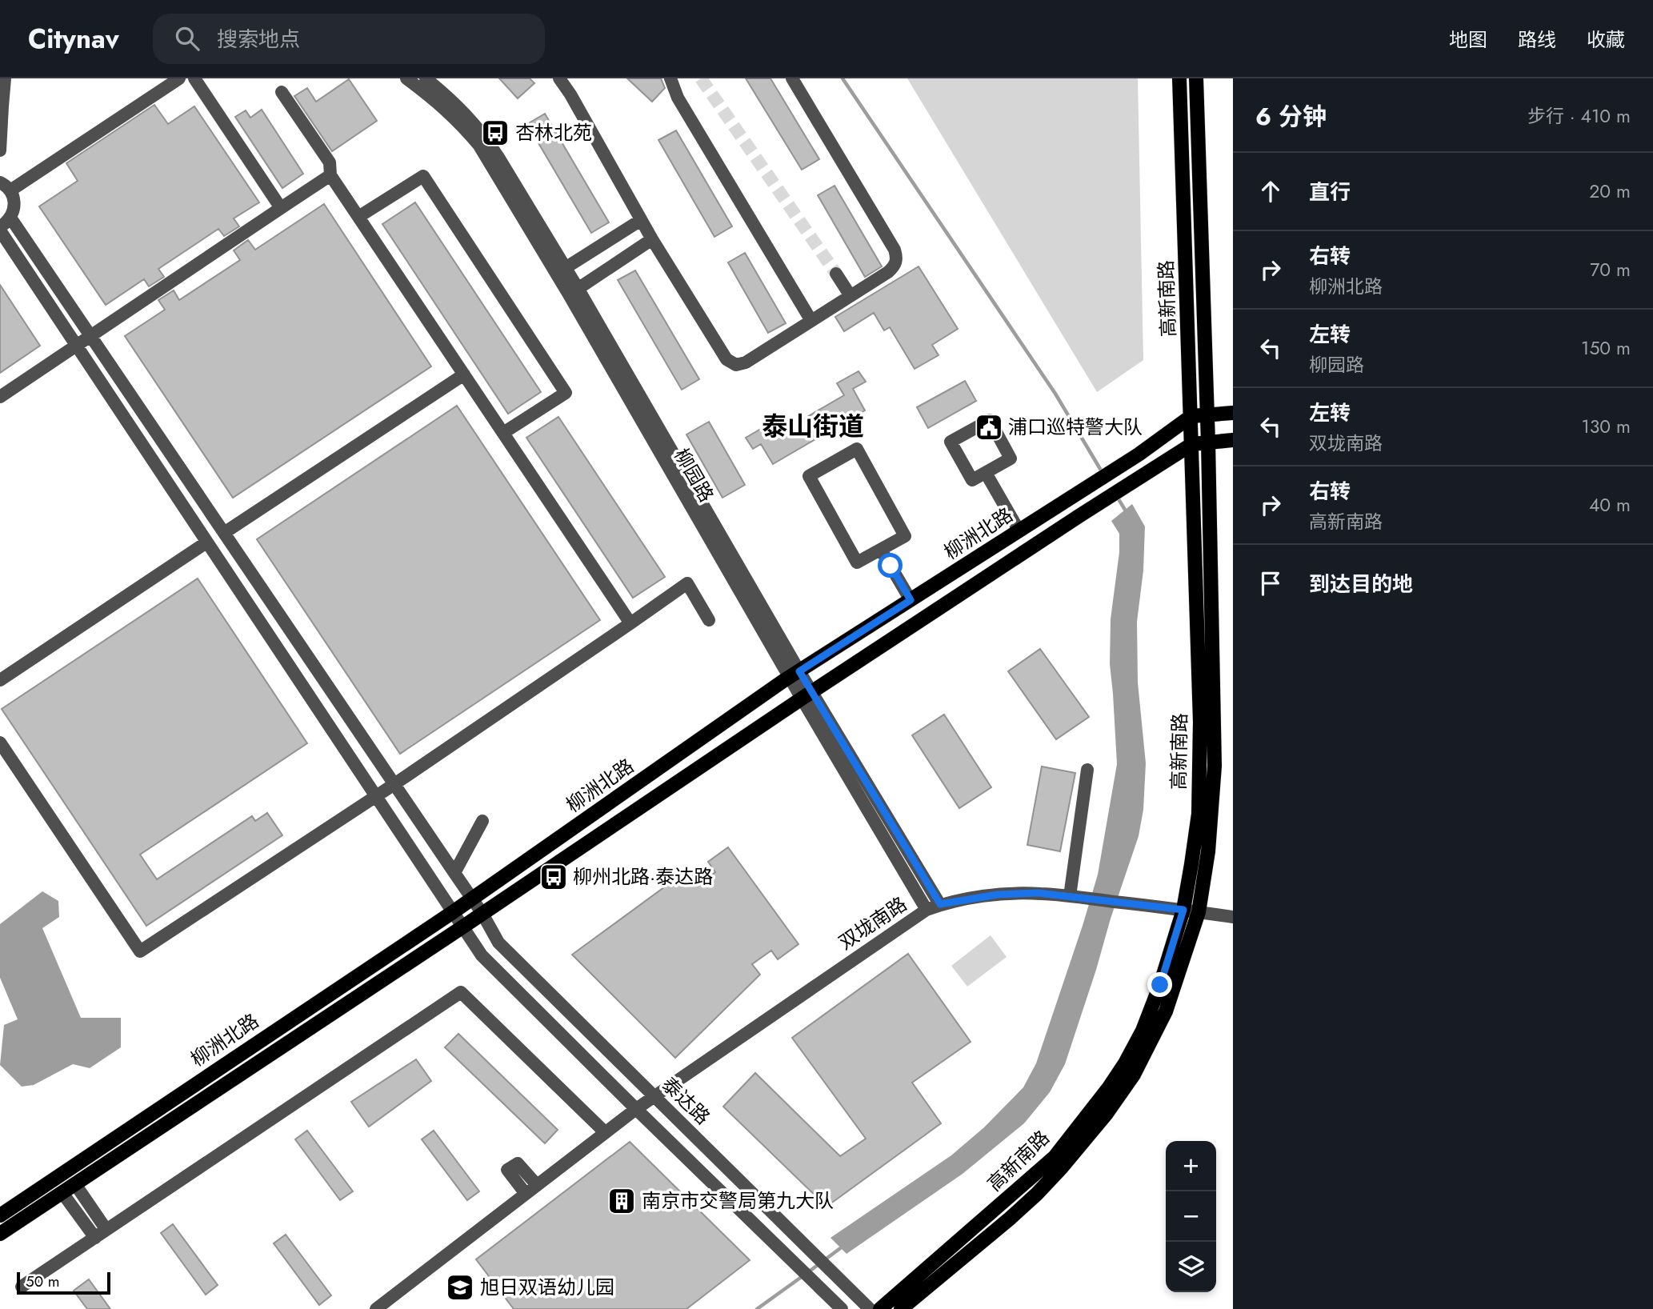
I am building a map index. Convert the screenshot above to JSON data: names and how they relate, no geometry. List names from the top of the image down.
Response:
{
  "streets": {
    "main road": ["高新南路", "柳洲北路"],
    "street": ["柳园路", "双垅南路", "泰达路"]
  },
  "crossings": [
    ["高新南路", "柳洲北路"],
    ["高新南路", "双垅南路"],
    ["柳园路", "柳洲北路"],
    ["柳园路", "双垅南路"],
    ["柳洲北路", "泰达路"],
    ["双垅南路", "泰达路"]
  ],
  "districts": ["泰山街道"],
  "places": {
    "bus stop": ["杏林北苑", "柳州北路·泰达路"],
    "public building": ["浦口巡特警大队"],
    "building": ["南京市交警局第九大队"],
    "school or university": ["旭日双语幼儿园"]
  },
  "scale_bar": "50 m",
  "page": {
    "header": "Citynav",
    "search": "搜索地点",
    "nav": ["地图", "路线", "收藏"],
    "heading": ["6 分钟", "步行 · 410 m"],
    "list": [
      ["直行", "20 m"],
      ["右转", "柳洲北路", "70 m"],
      ["左转", "柳园路", "150 m"],
      ["左转", "双垅南路", "130 m"],
      ["右转", "高新南路", "40 m"],
      "到达目的地"
    ],
    "map_buttons": ["+", "−"],
    "scale": "50 m"
  }
}
